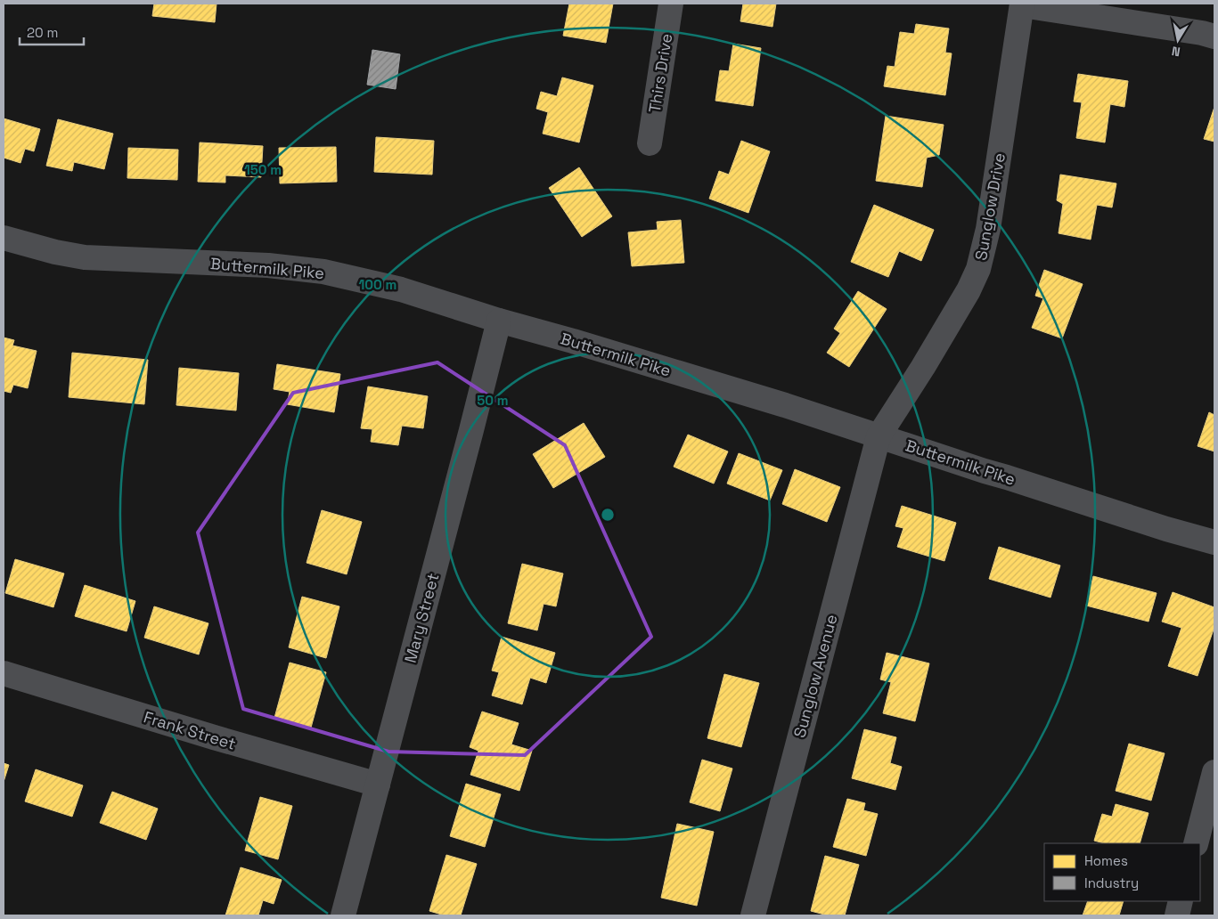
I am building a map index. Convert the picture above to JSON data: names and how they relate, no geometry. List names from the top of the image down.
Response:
{
  "streets": {
    "street": [
      "Thirs Drive",
      "Sunglow Drive",
      "Buttermilk Pike",
      "Mary Street",
      "Sunglow Avenue",
      "Frank Street"
    ]
  },
  "crossings": [
    ["Sunglow Drive", "Buttermilk Pike"],
    ["Sunglow Drive", "Sunglow Avenue"],
    ["Buttermilk Pike", "Mary Street"],
    ["Buttermilk Pike", "Sunglow Avenue"],
    ["Mary Street", "Frank Street"]
  ],
  "legend": ["Homes", "Industry"],
  "scale_bar": "20 m",
  "north": "bottom",
  "rings": ["150 m", "100 m", "50 m"]
}
